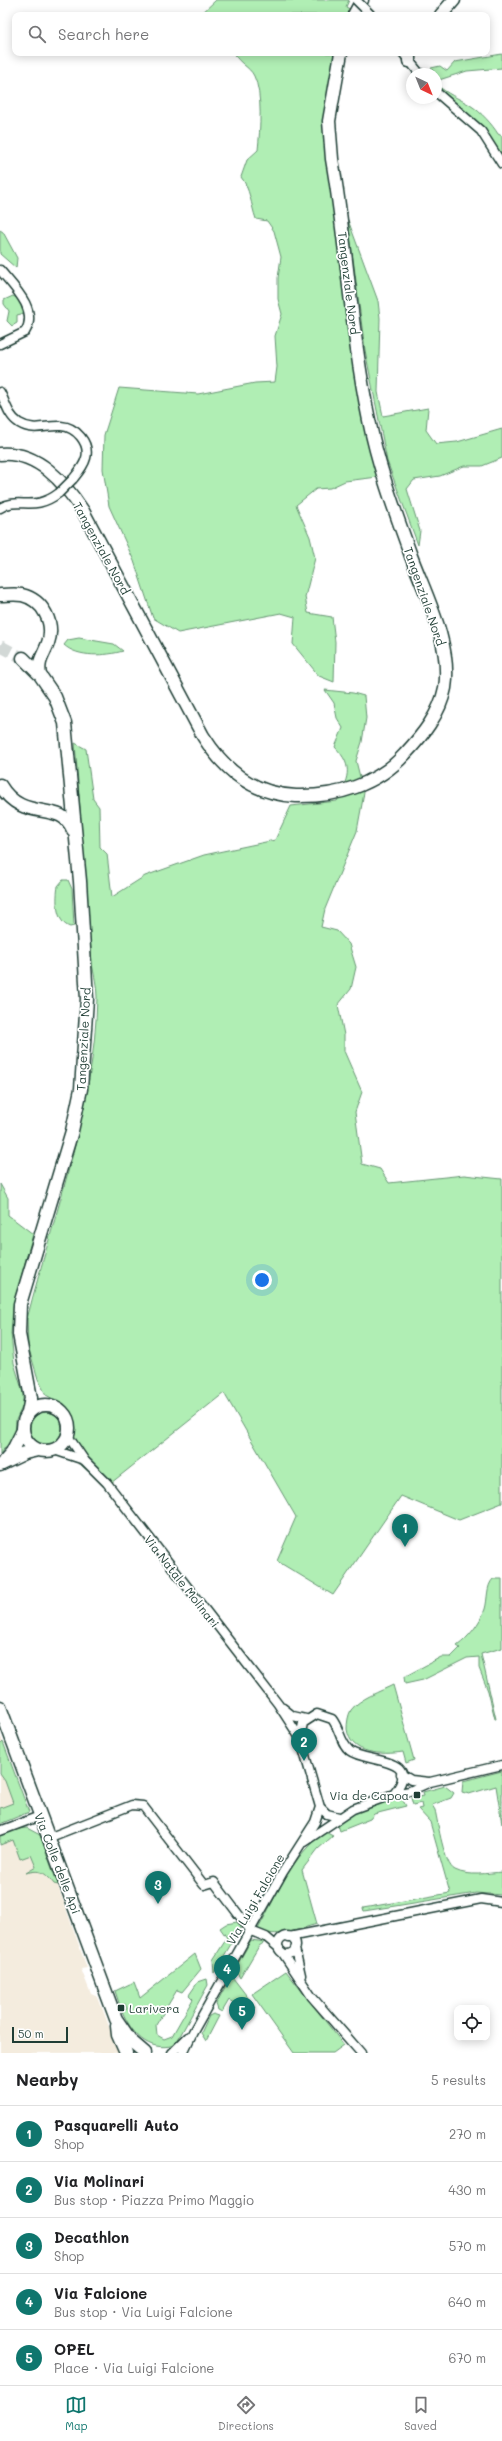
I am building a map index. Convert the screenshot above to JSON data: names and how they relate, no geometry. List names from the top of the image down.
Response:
{
  "streets": {
    "main road": ["Tangenziale Nord", "Via Colle delle Api"],
    "street": ["Via Natale Molinari", "Via Luigi Falcione"]
  },
  "crossings": [
    ["Tangenziale Nord", "Via Natale Molinari"],
    ["Via Natale Molinari", "Via Luigi Falcione"]
  ],
  "places": {
    "transit": ["Via de Capoa", "Larivera"]
  },
  "scale_bar": "50 m",
  "north": "bottom right",
  "page": {
    "search": "Search here",
    "pins": [
      "1",
      "2",
      "3",
      "4",
      "5"
    ],
    "scale": "50 m",
    "heading": ["Nearby", "5 results"],
    "list": [
      {
        "mark": "1",
        "name": "Pasquarelli Auto",
        "note": "Shop",
        "value": "270 m"
      },
      {
        "mark": "2",
        "name": "Via Molinari",
        "note": "Bus stop · Piazza Primo Maggio",
        "value": "430 m"
      },
      {
        "mark": "3",
        "name": "Decathlon",
        "note": "Shop",
        "value": "570 m"
      },
      {
        "mark": "4",
        "name": "Via Falcione",
        "note": "Bus stop · Via Luigi Falcione",
        "value": "640 m"
      },
      {
        "mark": "5",
        "name": "OPEL",
        "note": "Place · Via Luigi Falcione",
        "value": "670 m"
      }
    ],
    "nav": ["Map", "Directions", "Saved"]
  }
}
